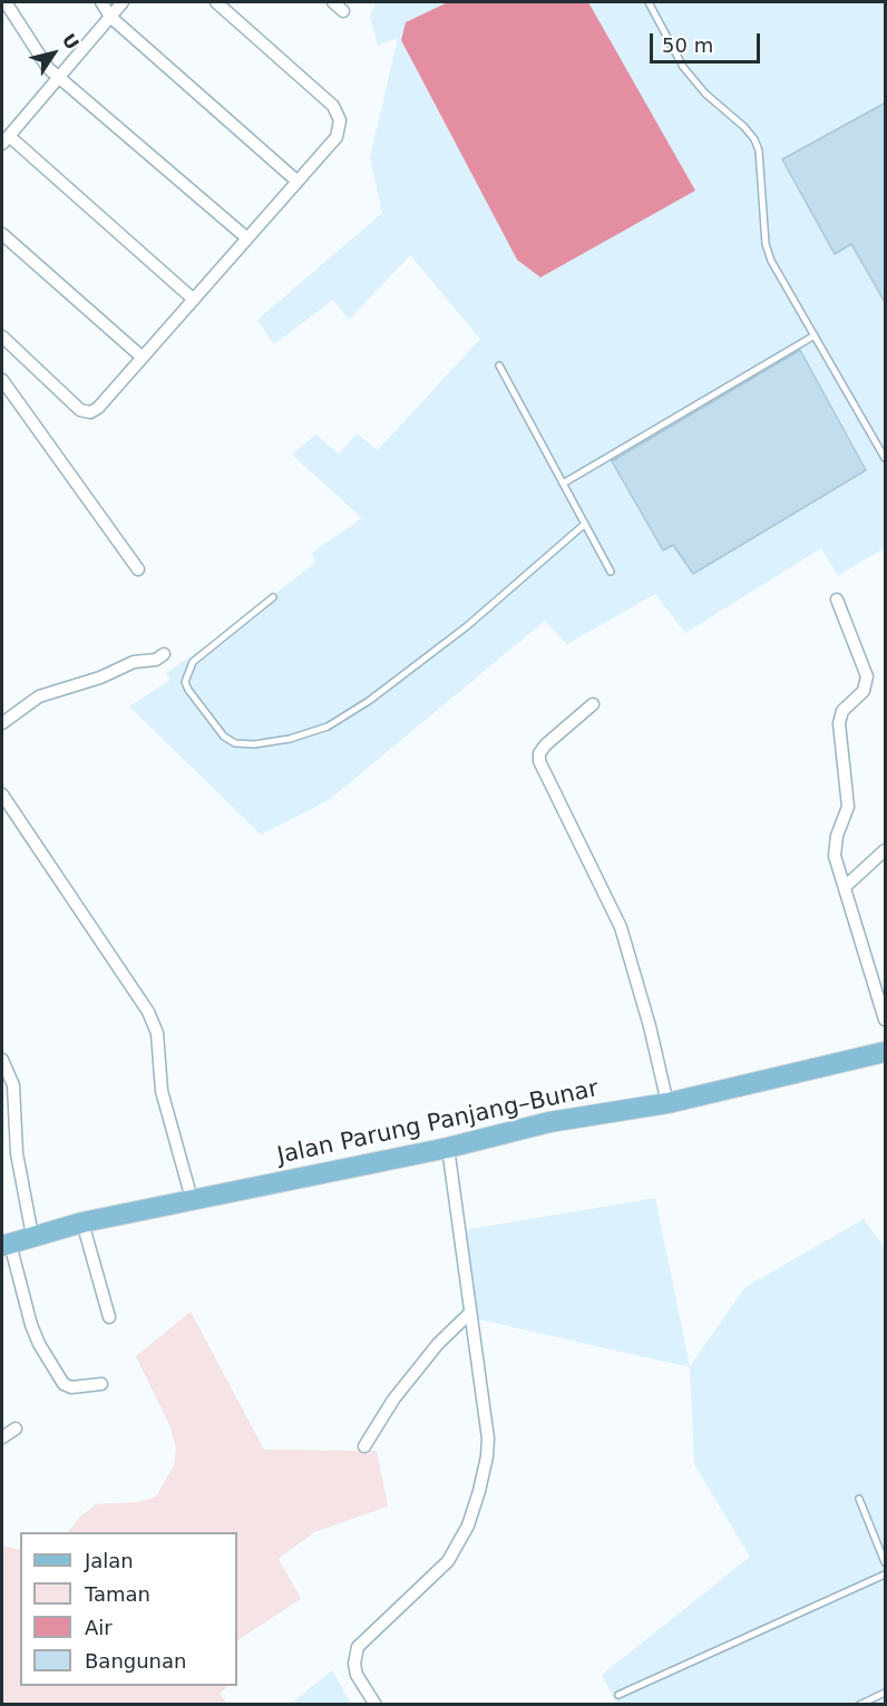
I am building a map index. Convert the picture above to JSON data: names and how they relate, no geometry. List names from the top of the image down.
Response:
{
  "streets": {
    "main road": ["Jalan Parung Panjang–Bunar"]
  },
  "legend": [
    "Jalan",
    "Taman",
    "Air",
    "Bangunan"
  ],
  "scale_bar": "50 m",
  "north": "top right"
}
